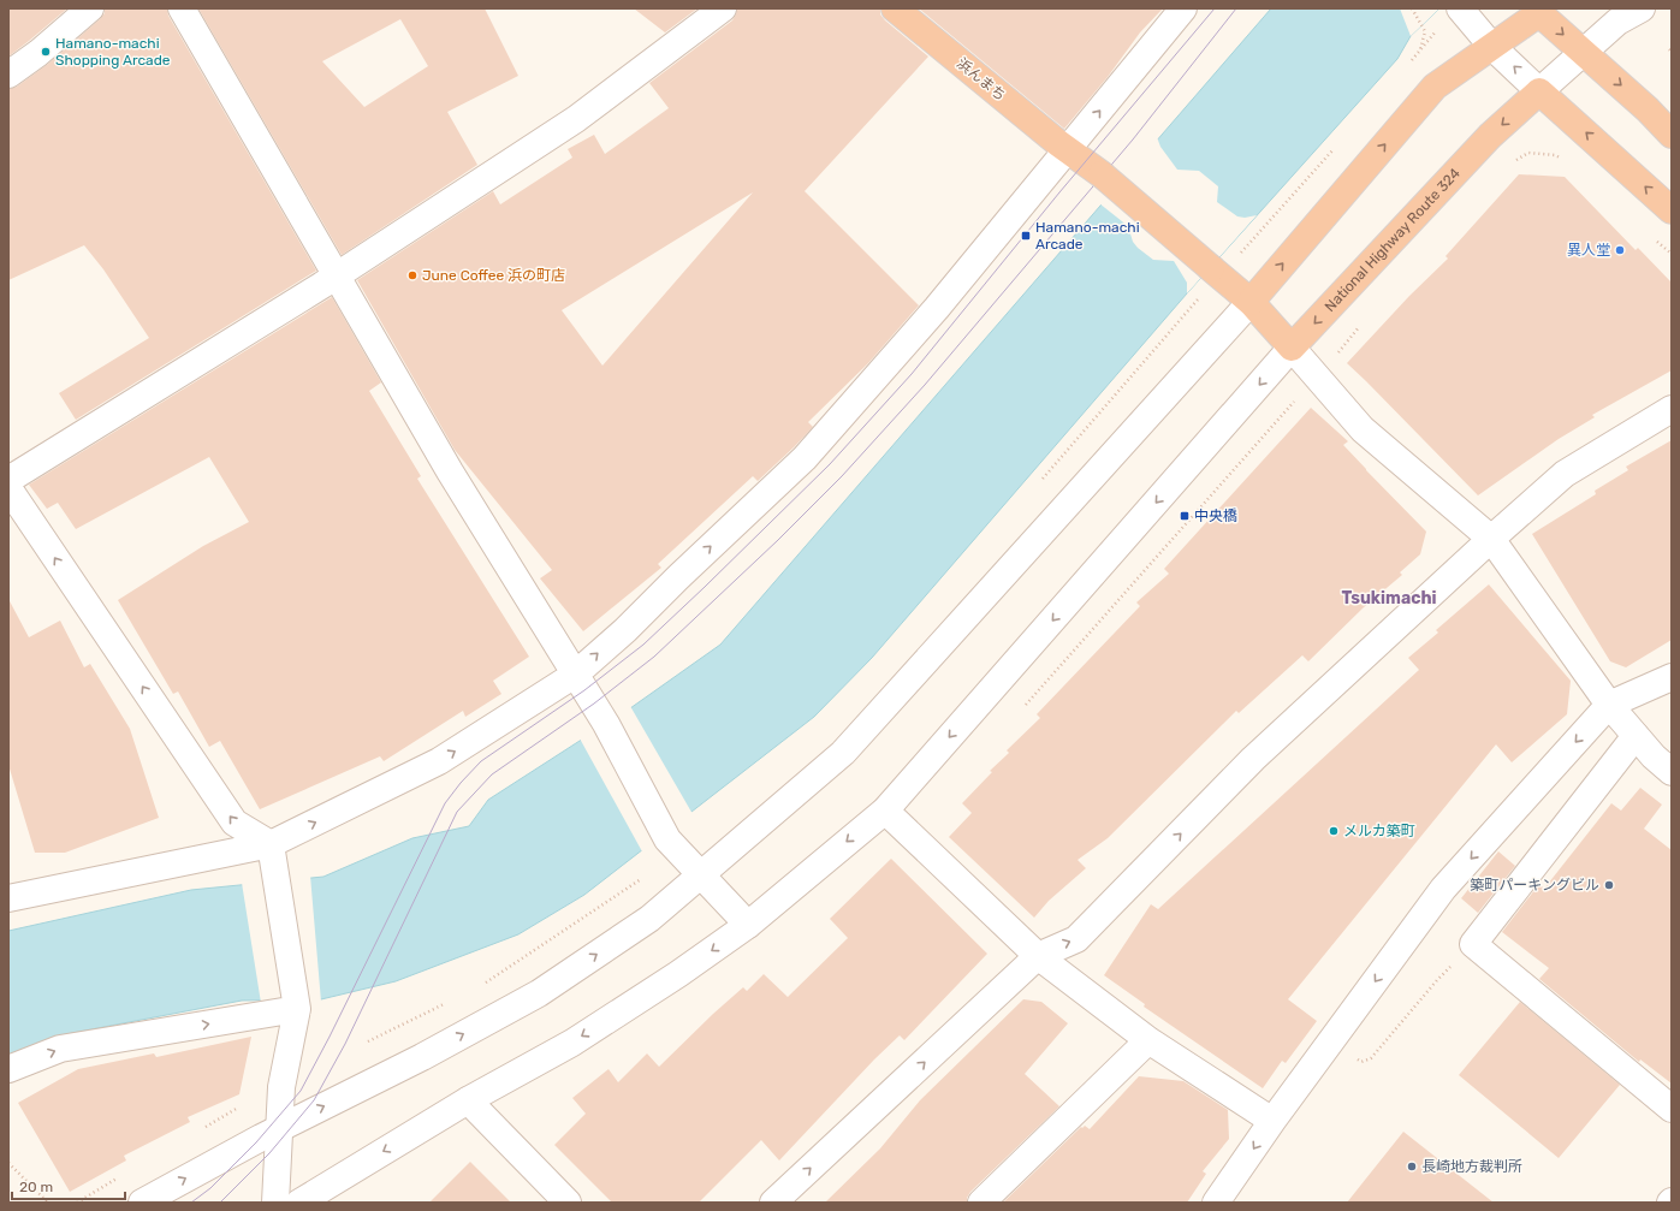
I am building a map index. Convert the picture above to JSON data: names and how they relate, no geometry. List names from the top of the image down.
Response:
{
  "streets": {
    "highway": ["浜んまち", "National Highway Route 324"]
  },
  "districts": ["Tsukimachi"],
  "places": {
    "other": [
      "Hamano-machi Shopping Arcade",
      "異人堂",
      "June Coffee 浜の町店",
      "メルカ築町",
      "築町パーキングビル",
      "長崎地方裁判所"
    ],
    "transit": ["Hamano-machi Arcade", "中央橋"]
  },
  "scale_bar": "20 m"
}
